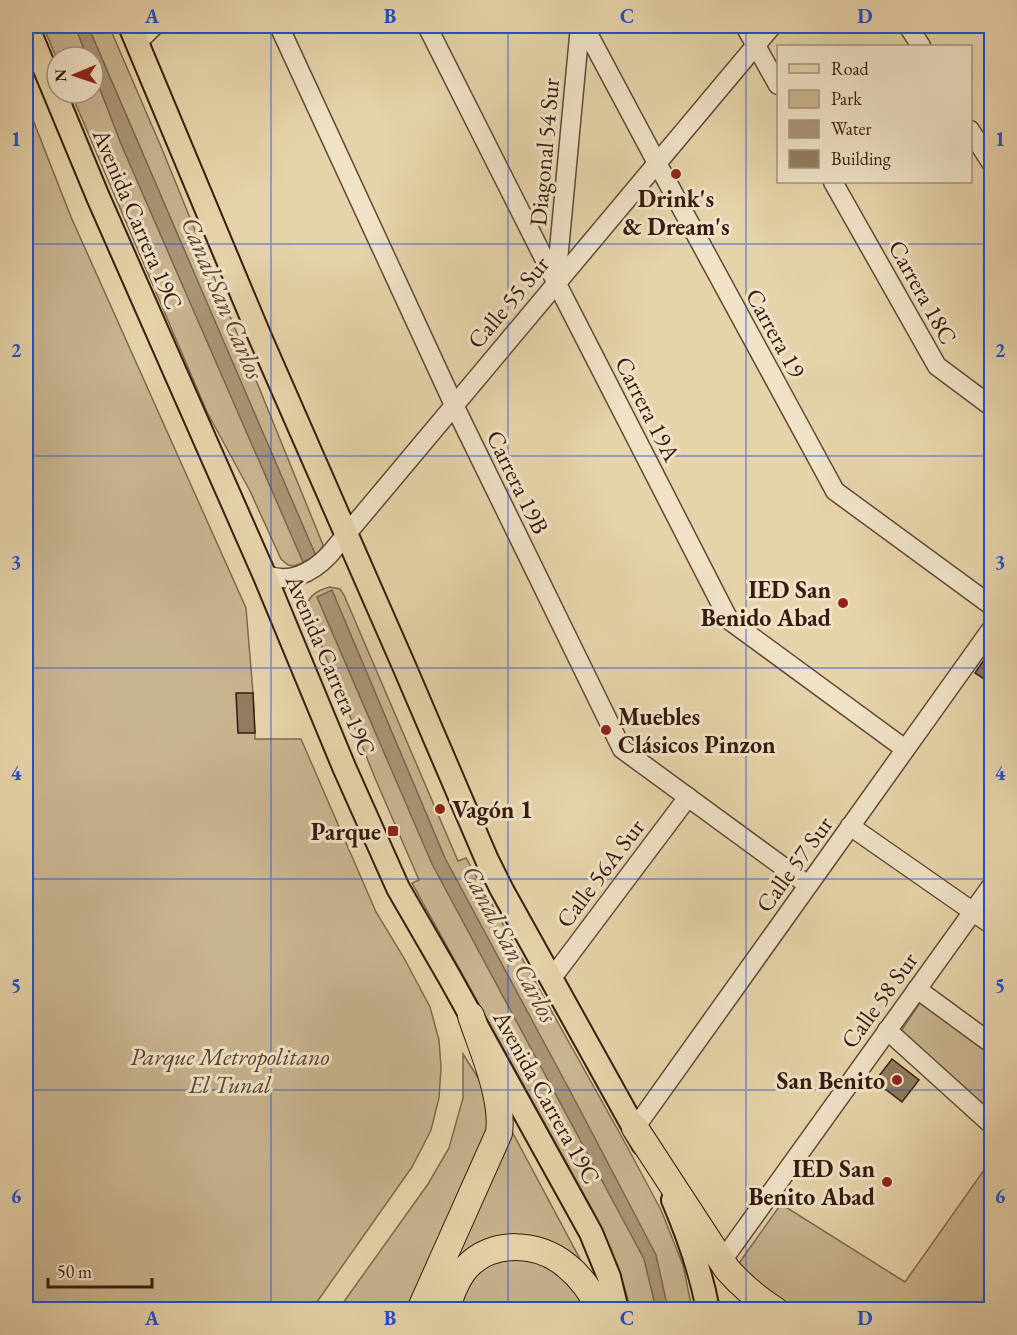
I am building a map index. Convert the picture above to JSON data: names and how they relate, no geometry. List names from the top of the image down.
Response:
{
  "streets": {
    "main road": ["Avenida Carrera 19C"],
    "street": [
      "Diagonal 54 Sur",
      "Carrera 18C",
      "Calle 55 Sur",
      "Carrera 19",
      "Carrera 19A",
      "Carrera 19B",
      "Calle 57 Sur",
      "Calle 56A Sur",
      "Calle 58 Sur"
    ]
  },
  "crossings": [
    ["Diagonal 54 Sur", "Calle 55 Sur"],
    ["Diagonal 54 Sur", "Carrera 19"],
    ["Diagonal 54 Sur", "Carrera 19A"],
    ["Avenida Carrera 19C", "Calle 55 Sur"],
    ["Calle 55 Sur", "Carrera 19"],
    ["Calle 55 Sur", "Carrera 19A"],
    ["Calle 55 Sur", "Carrera 19B"],
    ["Carrera 19A", "Calle 57 Sur"],
    ["Carrera 19B", "Calle 57 Sur"],
    ["Carrera 19B", "Calle 56A Sur"]
  ],
  "water": ["Canal San Carlos"],
  "parks": ["Parque Metropolitano El Tunal"],
  "places": {
    "other": [
      "Drink's & Dream's",
      "IED San Benido Abad",
      "Muebles Clásicos Pinzon",
      "Vagón 1",
      "San Benito",
      "IED San Benito Abad"
    ],
    "transit": ["Parque"]
  },
  "legend": [
    "Road",
    "Park",
    "Water",
    "Building"
  ],
  "scale_bar": "50 m",
  "north": "left",
  "grid": {
    "columns": [
      "A",
      "B",
      "C",
      "D"
    ],
    "rows": [
      "1",
      "2",
      "3",
      "4",
      "5",
      "6"
    ]
  }
}
